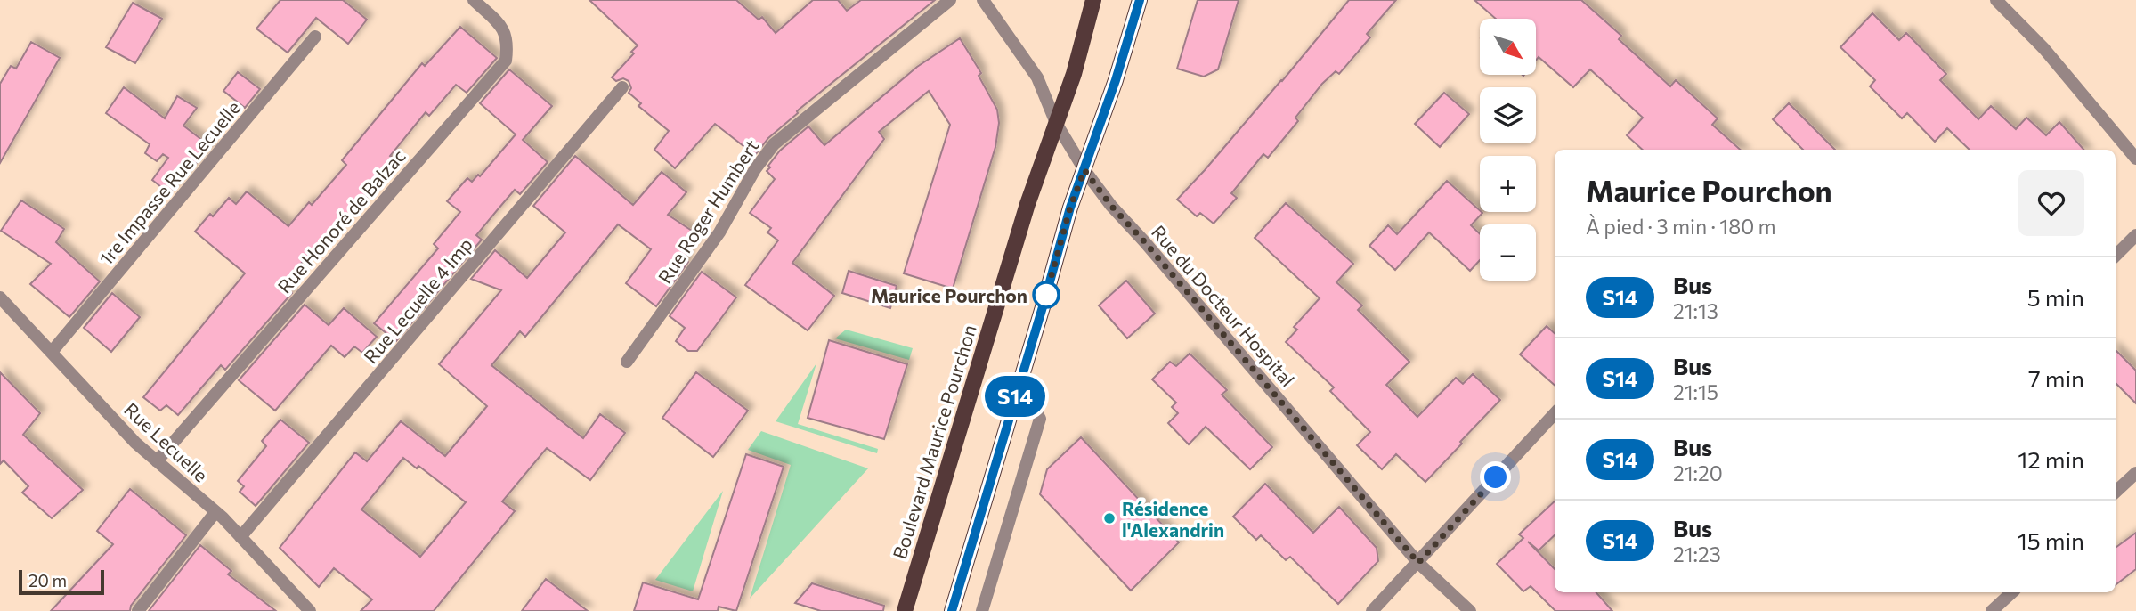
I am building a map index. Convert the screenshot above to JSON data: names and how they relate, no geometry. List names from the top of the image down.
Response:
{
  "streets": {
    "main road": ["Boulevard Maurice Pourchon"],
    "street": [
      "1re Impasse Rue Lecuelle",
      "Rue Roger Humbert",
      "Rue Honoré de Balzac",
      "Rue Lecuelle 4 Imp",
      "Rue du Docteur Hospital",
      "Rue Lecuelle"
    ]
  },
  "crossings": [
    ["1re Impasse Rue Lecuelle", "Rue Lecuelle"],
    ["Rue Honoré de Balzac", "Rue Lecuelle"],
    ["Rue Lecuelle 4 Imp", "Rue Lecuelle"],
    ["Rue du Docteur Hospital", "Boulevard Maurice Pourchon"]
  ],
  "places": ["Maurice Pourchon", "Résidence l'Alexandrin"],
  "lines": ["bus line S14"],
  "scale_bar": "20 m",
  "north": "bottom right",
  "page": {
    "on_map": "S14",
    "map_buttons": ["+", "−"],
    "heading": ["Maurice Pourchon", "À pied · 3 min · 180 m"],
    "list": [
      {
        "mark": "S14",
        "name": "Bus",
        "note": "21:13",
        "value": "5 min"
      },
      {
        "mark": "S14",
        "name": "Bus",
        "note": "21:15",
        "value": "7 min"
      },
      {
        "mark": "S14",
        "name": "Bus",
        "note": "21:20",
        "value": "12 min"
      },
      {
        "mark": "S14",
        "name": "Bus",
        "note": "21:23",
        "value": "15 min"
      }
    ],
    "scale": "20 m"
  }
}
